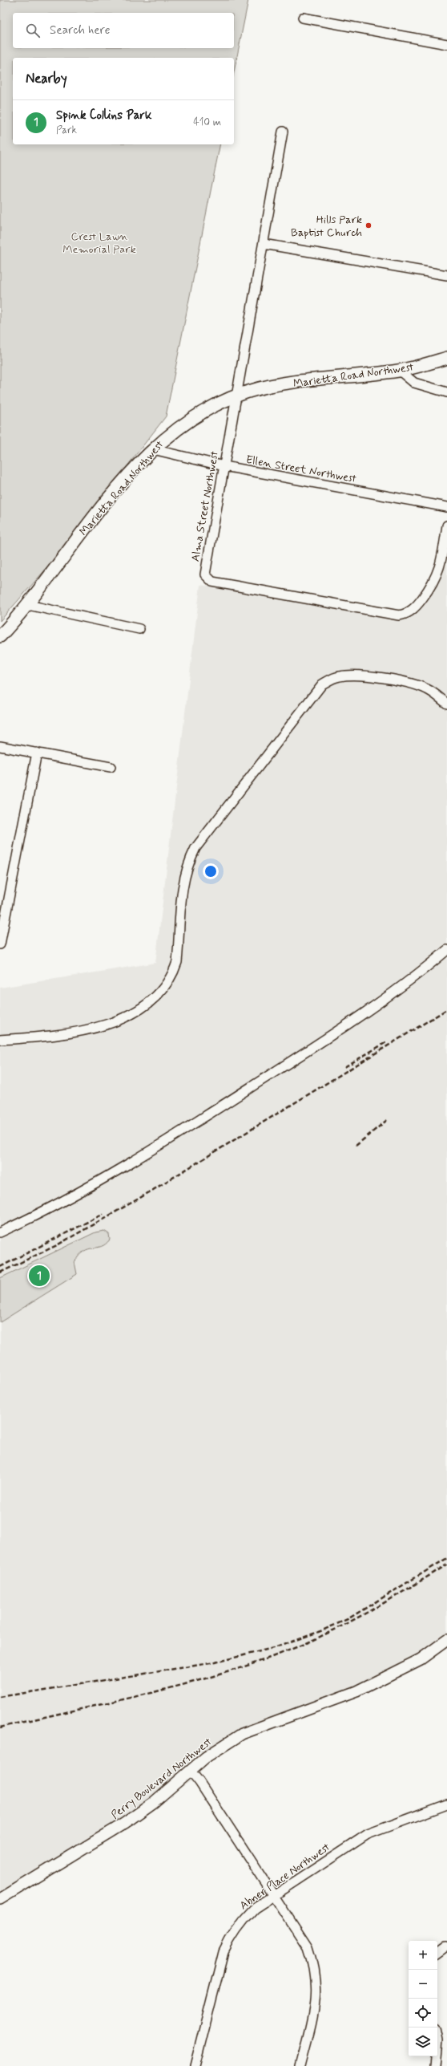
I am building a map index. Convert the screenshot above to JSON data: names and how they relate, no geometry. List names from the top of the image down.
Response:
{
  "streets": {
    "main road": ["Marietta Road Northwest"],
    "street": [
      "Ellen Street Northwest",
      "Alma Street Northwest",
      "Perry Boulevard Northwest",
      "Abner Place Northwest"
    ]
  },
  "crossings": [
    ["Marietta Road Northwest", "Ellen Street Northwest"],
    ["Marietta Road Northwest", "Alma Street Northwest"],
    ["Ellen Street Northwest", "Alma Street Northwest"]
  ],
  "parks": ["Crest Lawn Memorial Park"],
  "places": ["Hills Park Baptist Church"],
  "page": {
    "search": "Search here",
    "heading": "Nearby",
    "list": [
      {
        "mark": "1",
        "name": "Spink Collins Park",
        "note": "Park",
        "value": "410 m"
      }
    ],
    "pins": "1",
    "map_buttons": ["+", "−"]
  }
}
